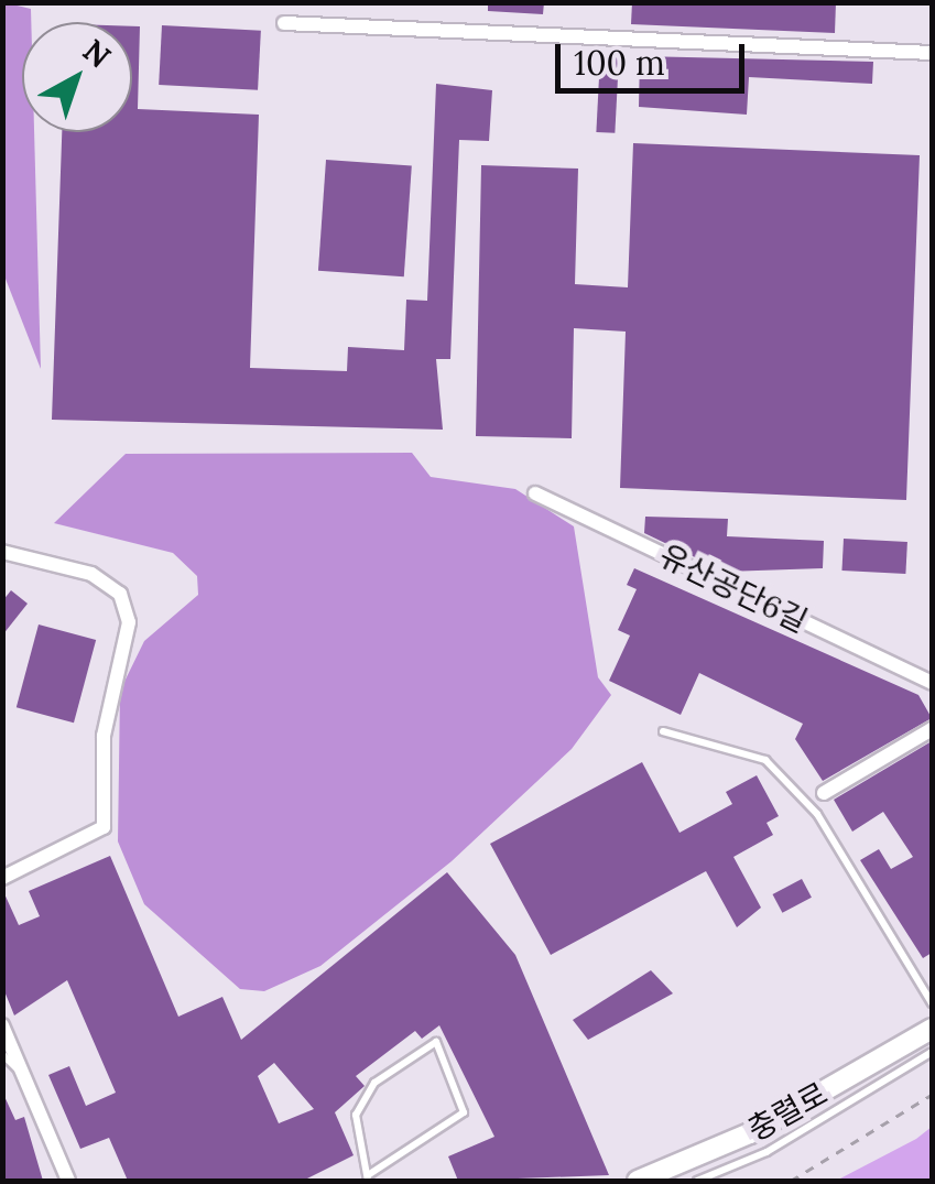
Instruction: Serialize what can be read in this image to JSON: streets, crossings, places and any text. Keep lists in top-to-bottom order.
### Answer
{
  "streets": {
    "main road": ["충렬로"],
    "street": ["유산공단6길"]
  },
  "scale_bar": "100 m",
  "north": "top right"
}
